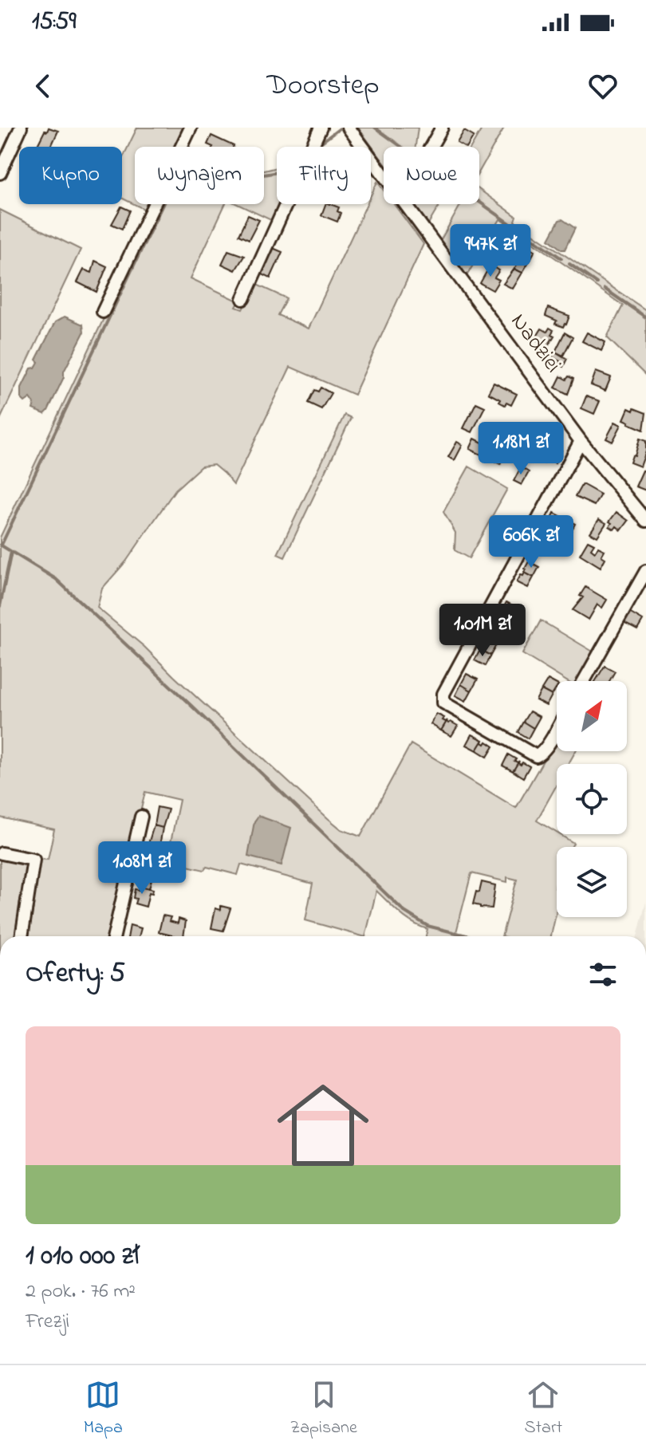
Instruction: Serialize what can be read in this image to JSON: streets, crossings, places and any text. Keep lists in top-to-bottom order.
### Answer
{
  "streets": {
    "street": ["Nadziei"]
  },
  "north": "top right",
  "page": {
    "status": "15:59",
    "header": "Doorstep",
    "chip": [
      "Kupno",
      "Wynajem",
      "Filtry",
      "Nowe"
    ],
    "price": [
      "947K zł",
      "1.18M zł",
      "606K zł",
      "1.01M zł",
      "1.08M zł"
    ],
    "heading": "Oferty: 5",
    "list": [
      {
        "name": "1 010 000 zł",
        "note": "2 pok. · 76 m² · Frezji"
      }
    ],
    "tabs": ["Mapa", "Zapisane", "Start"]
  }
}
